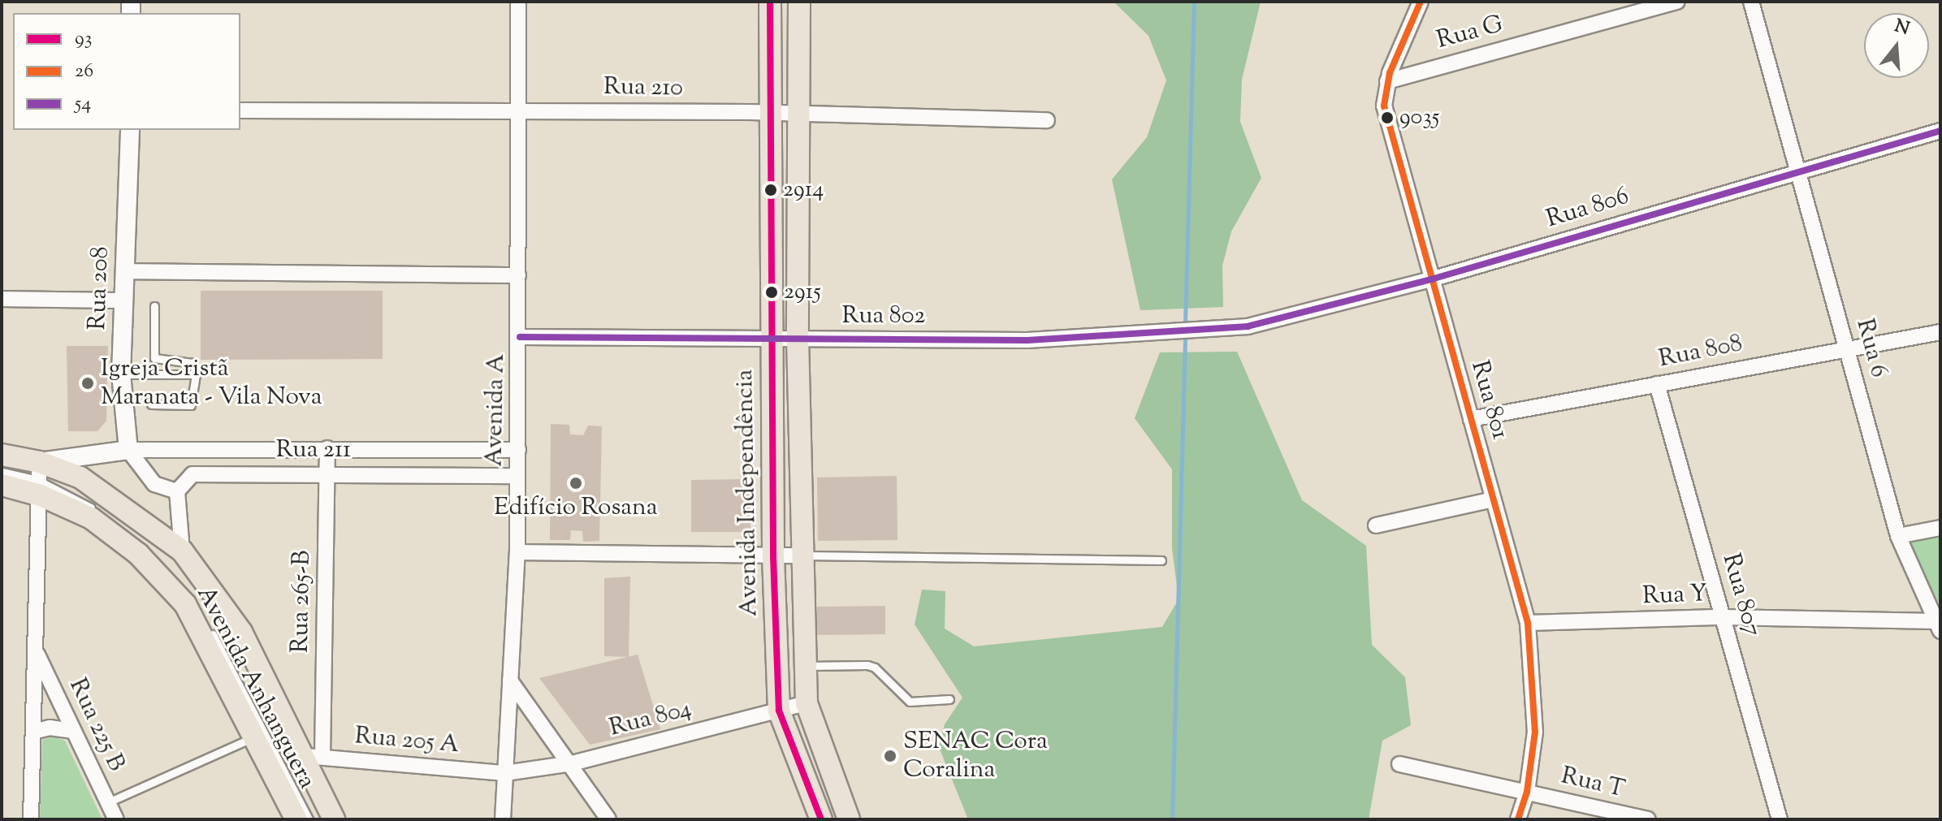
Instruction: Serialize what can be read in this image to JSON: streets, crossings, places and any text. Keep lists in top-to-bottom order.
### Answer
{
  "streets": {
    "main road": ["Avenida Independência", "Avenida Anhanguera"],
    "street": [
      "Rua G",
      "Rua 210",
      "Rua 806",
      "Rua 208",
      "Rua 802",
      "Rua 6",
      "Rua 808",
      "Rua 801",
      "Avenida A",
      "Rua 211",
      "Rua 807",
      "Rua Y",
      "Rua 265-B",
      "Rua 804",
      "Rua 225 B",
      "Rua 205 A",
      "Rua T"
    ]
  },
  "crossings": [
    ["Rua G", "Rua 801"],
    ["Rua 210", "Avenida A"],
    ["Rua 210", "Avenida Independência"],
    ["Rua 806", "Rua 802"],
    ["Rua 806", "Rua 6"],
    ["Rua 806", "Rua 801"],
    ["Rua 208", "Rua 211"],
    ["Rua 802", "Avenida A"],
    ["Rua 802", "Avenida Independência"],
    ["Rua 6", "Rua 808"],
    ["Rua 6", "Rua Y"],
    ["Rua 808", "Rua 801"],
    ["Rua 808", "Rua 807"],
    ["Rua 801", "Rua Y"],
    ["Rua 801", "Rua T"],
    ["Avenida A", "Rua 211"],
    ["Avenida A", "Rua 804"],
    ["Avenida A", "Rua 205 A"],
    ["Rua 211", "Rua 265-B"],
    ["Avenida Independência", "Rua 804"],
    ["Rua 807", "Rua Y"],
    ["Rua 265-B", "Avenida Anhanguera"],
    ["Rua 265-B", "Rua 205 A"],
    ["Avenida Anhanguera", "Rua 205 A"],
    ["Rua 804", "Rua 205 A"]
  ],
  "places": [
    "9035",
    "2914",
    "2915",
    "Igreja Cristã Maranata - Vila Nova",
    "Edifício Rosana",
    "SENAC Cora Coralina"
  ],
  "lines": ["transit line 93", "transit line 26", "transit line 54"],
  "legend": ["93", "26", "54"],
  "north": "top"
}
